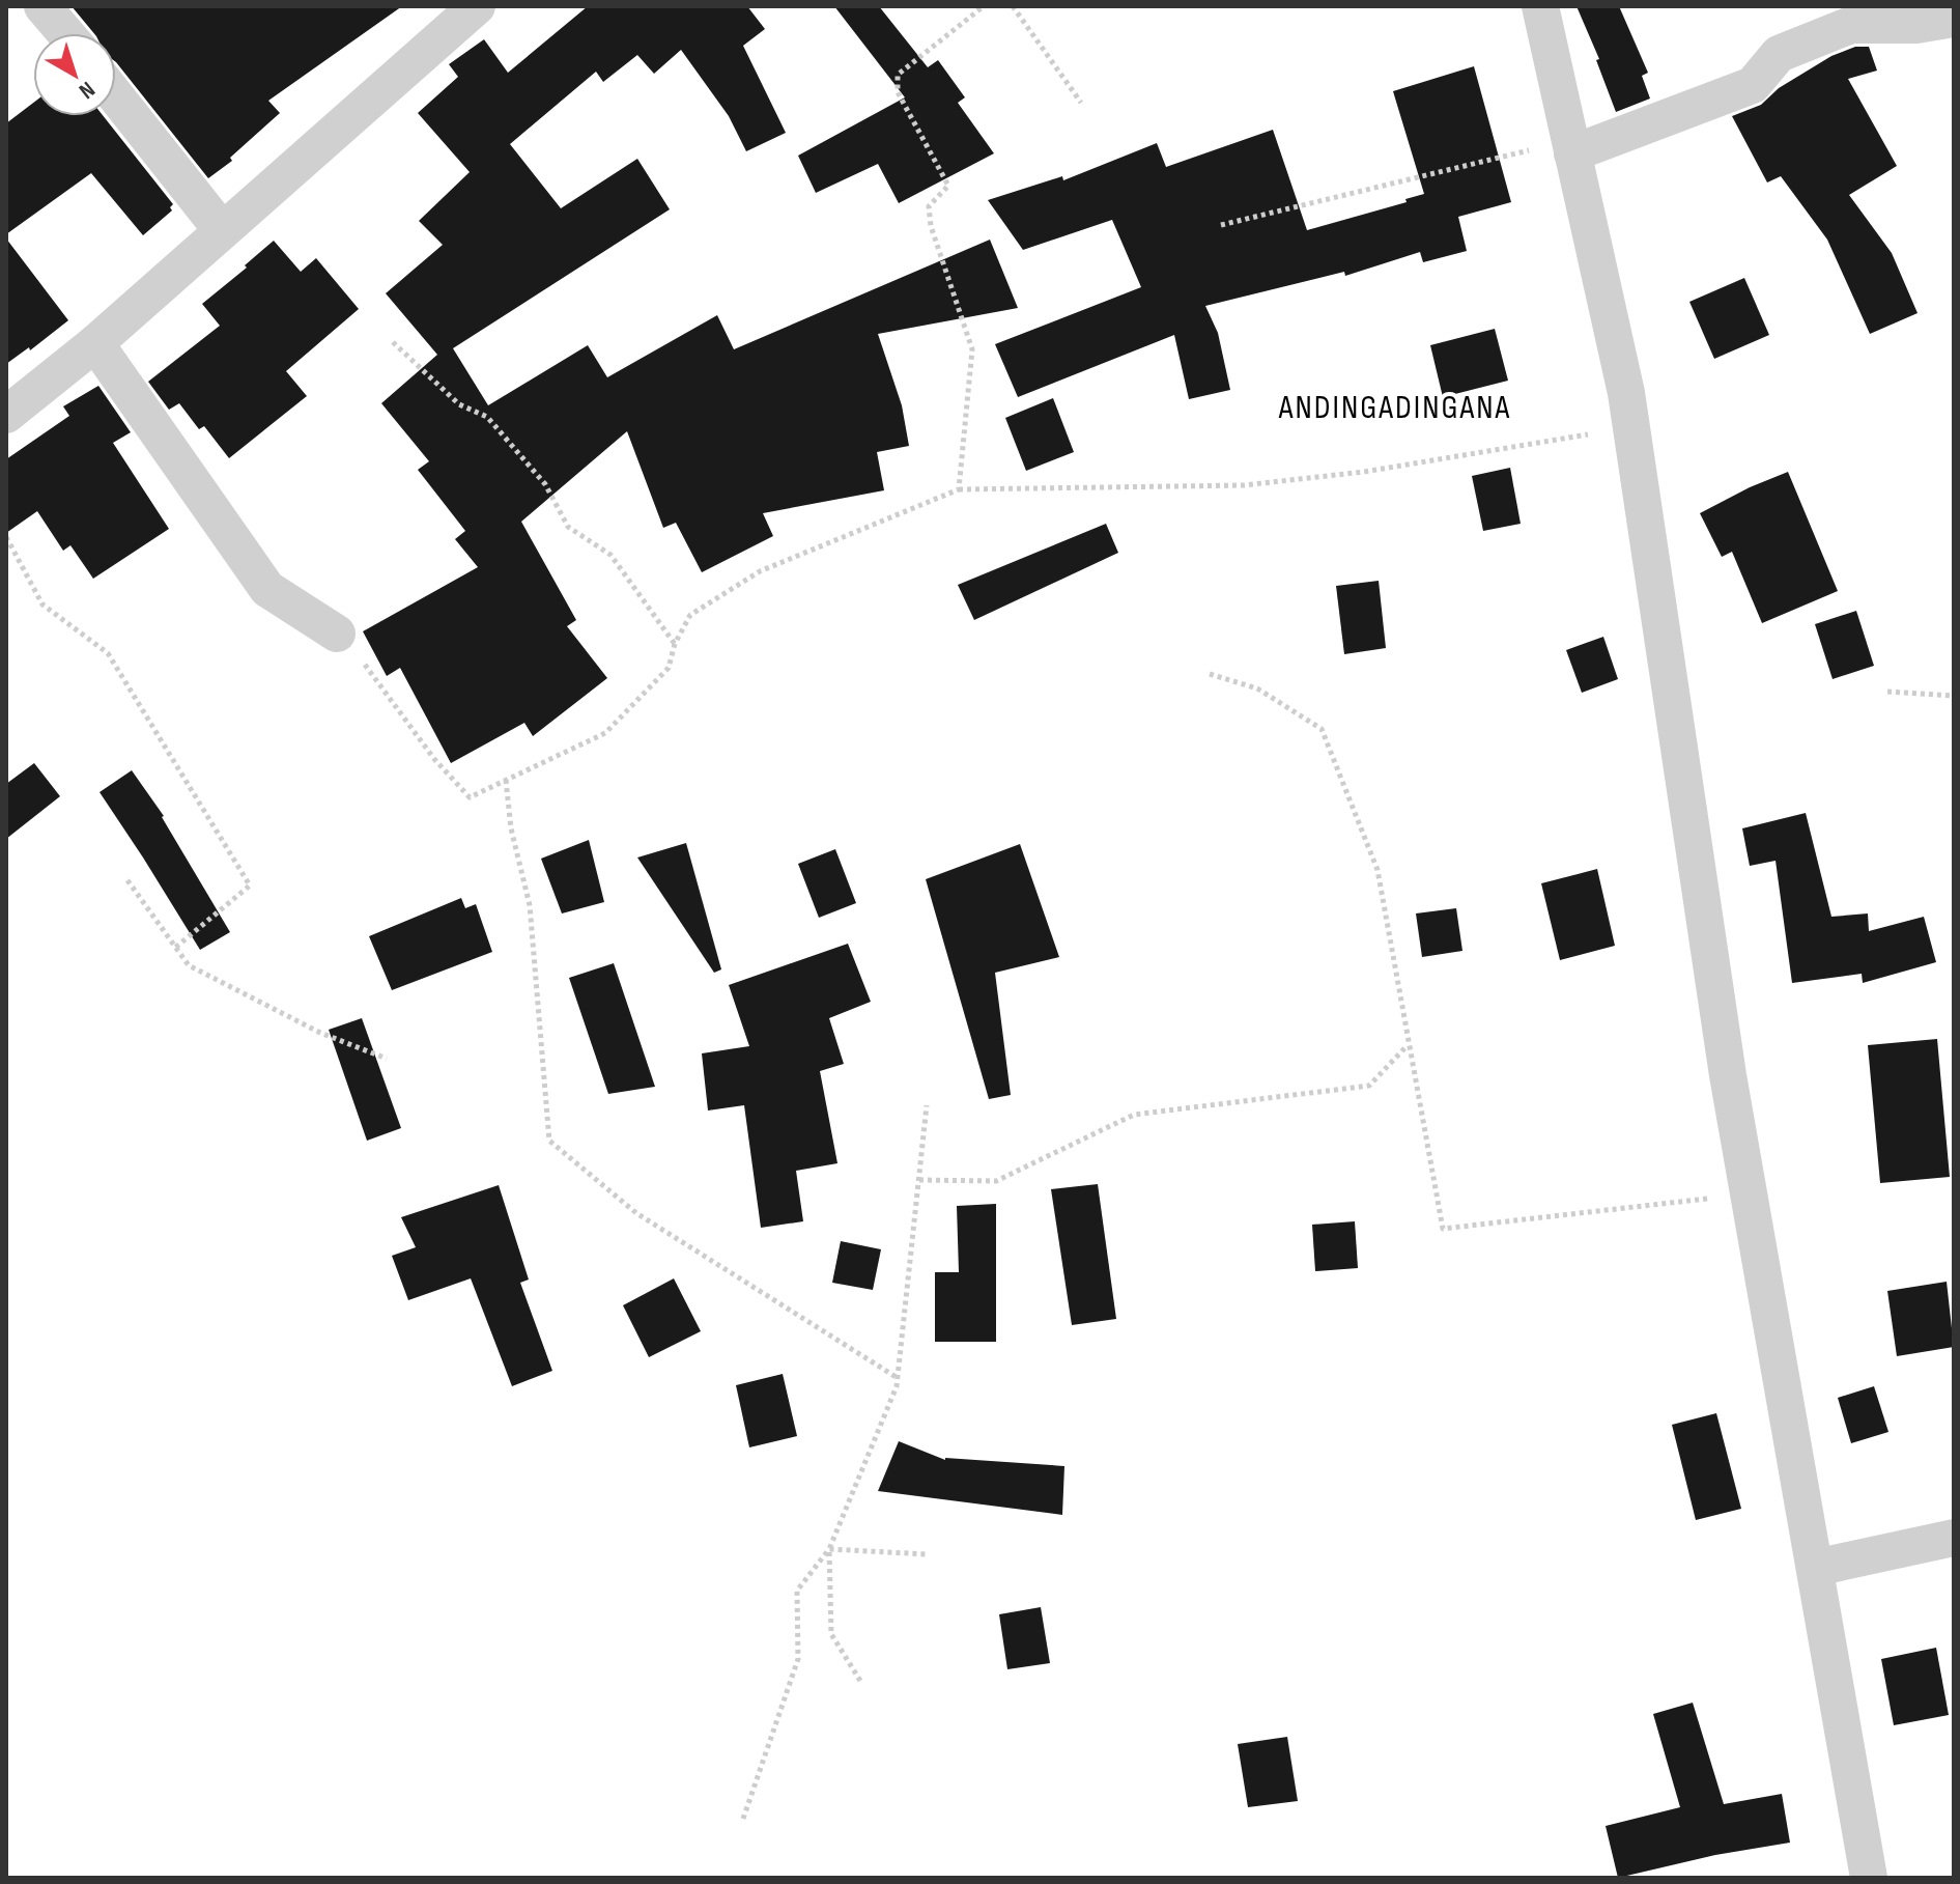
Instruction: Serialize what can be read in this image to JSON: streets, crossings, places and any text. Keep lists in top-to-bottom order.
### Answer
{
  "districts": ["ANDINGADINGANA"],
  "north": "bottom right"
}
